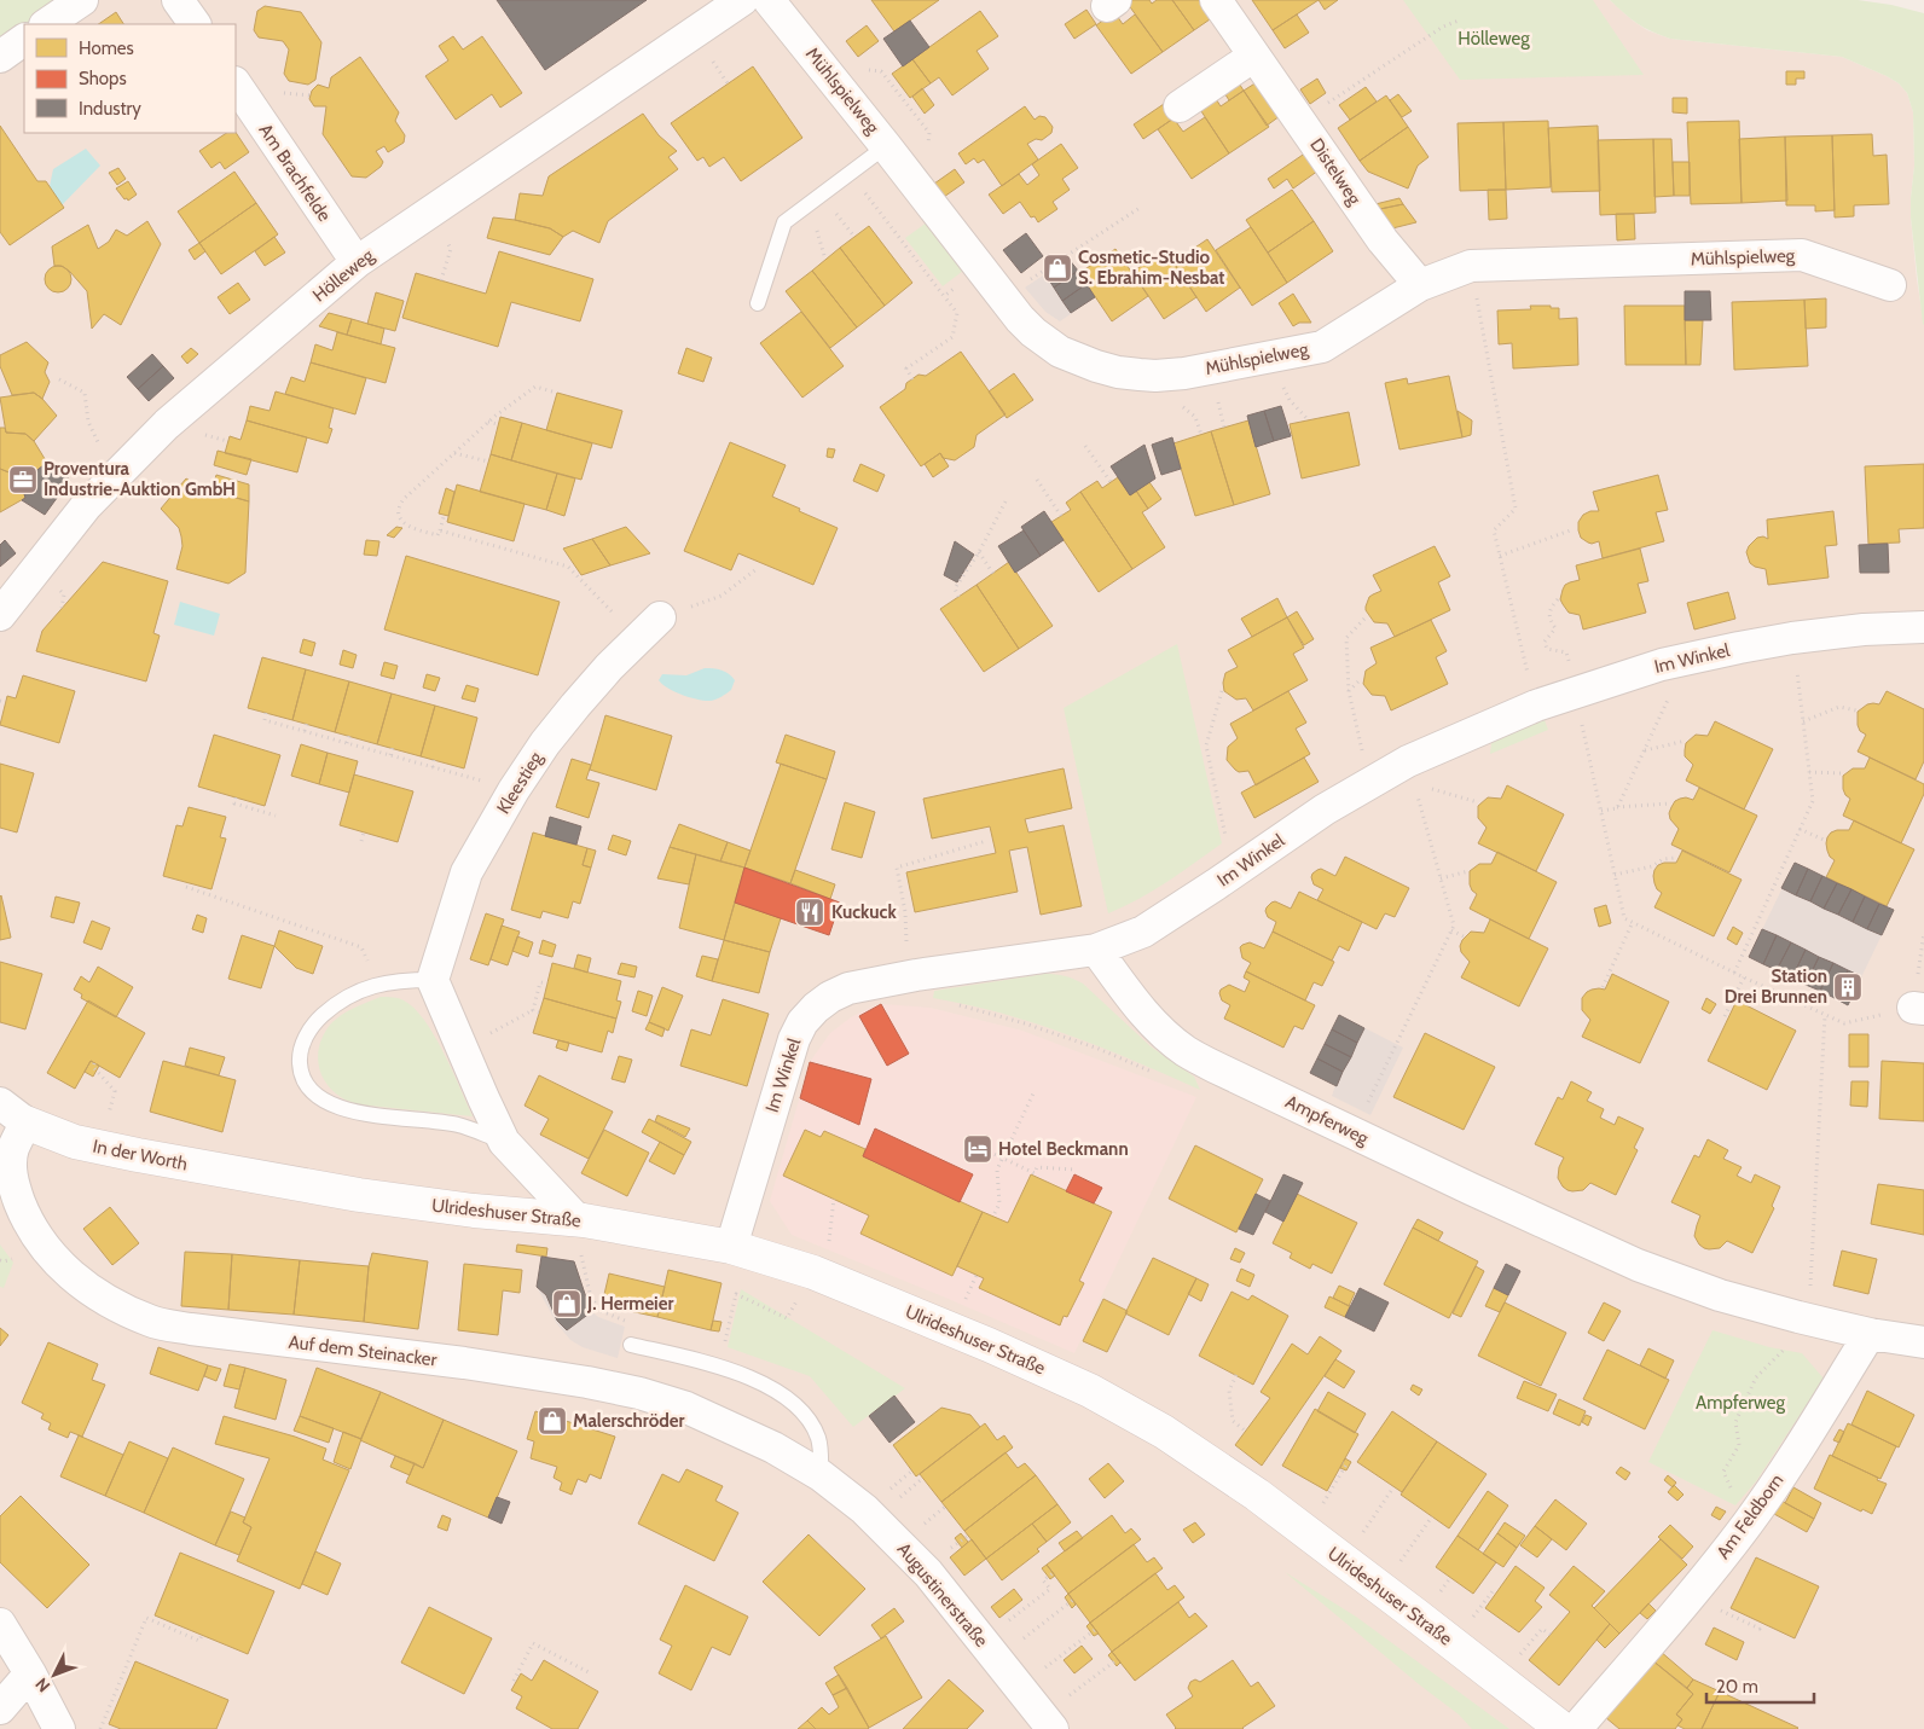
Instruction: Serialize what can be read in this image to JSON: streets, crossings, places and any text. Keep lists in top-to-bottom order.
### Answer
{
  "streets": {
    "street": [
      "Mühlspielweg",
      "Distelweg",
      "Am Brachfelde",
      "Hölleweg",
      "Im Winkel",
      "Kleestieg",
      "Ampferweg",
      "In der Worth",
      "Ulrideshuser Straße",
      "Auf dem Steinacker",
      "Am Feldborn",
      "Augustinerstraße"
    ]
  },
  "crossings": [
    ["Mühlspielweg", "Distelweg"],
    ["Am Brachfelde", "Hölleweg"],
    ["Im Winkel", "Ampferweg"],
    ["Im Winkel", "Ulrideshuser Straße"],
    ["Ampferweg", "Am Feldborn"],
    ["In der Worth", "Ulrideshuser Straße"],
    ["In der Worth", "Auf dem Steinacker"],
    ["Auf dem Steinacker", "Augustinerstraße"]
  ],
  "parks": ["Hölleweg", "Ampferweg"],
  "places": {
    "shop": ["Cosmetic-Studio S. Ebrahim-Nesbat", "J. Hermeier", "Malerschröder"],
    "office": ["Proventura Industrie-Auktion GmbH"],
    "restaurant": ["Kuckuck"],
    "building": ["Station Drei Brunnen"],
    "hotel": ["Hotel Beckmann"]
  },
  "legend": ["Homes", "Shops", "Industry"],
  "scale_bar": "20 m",
  "north": "bottom left"
}
